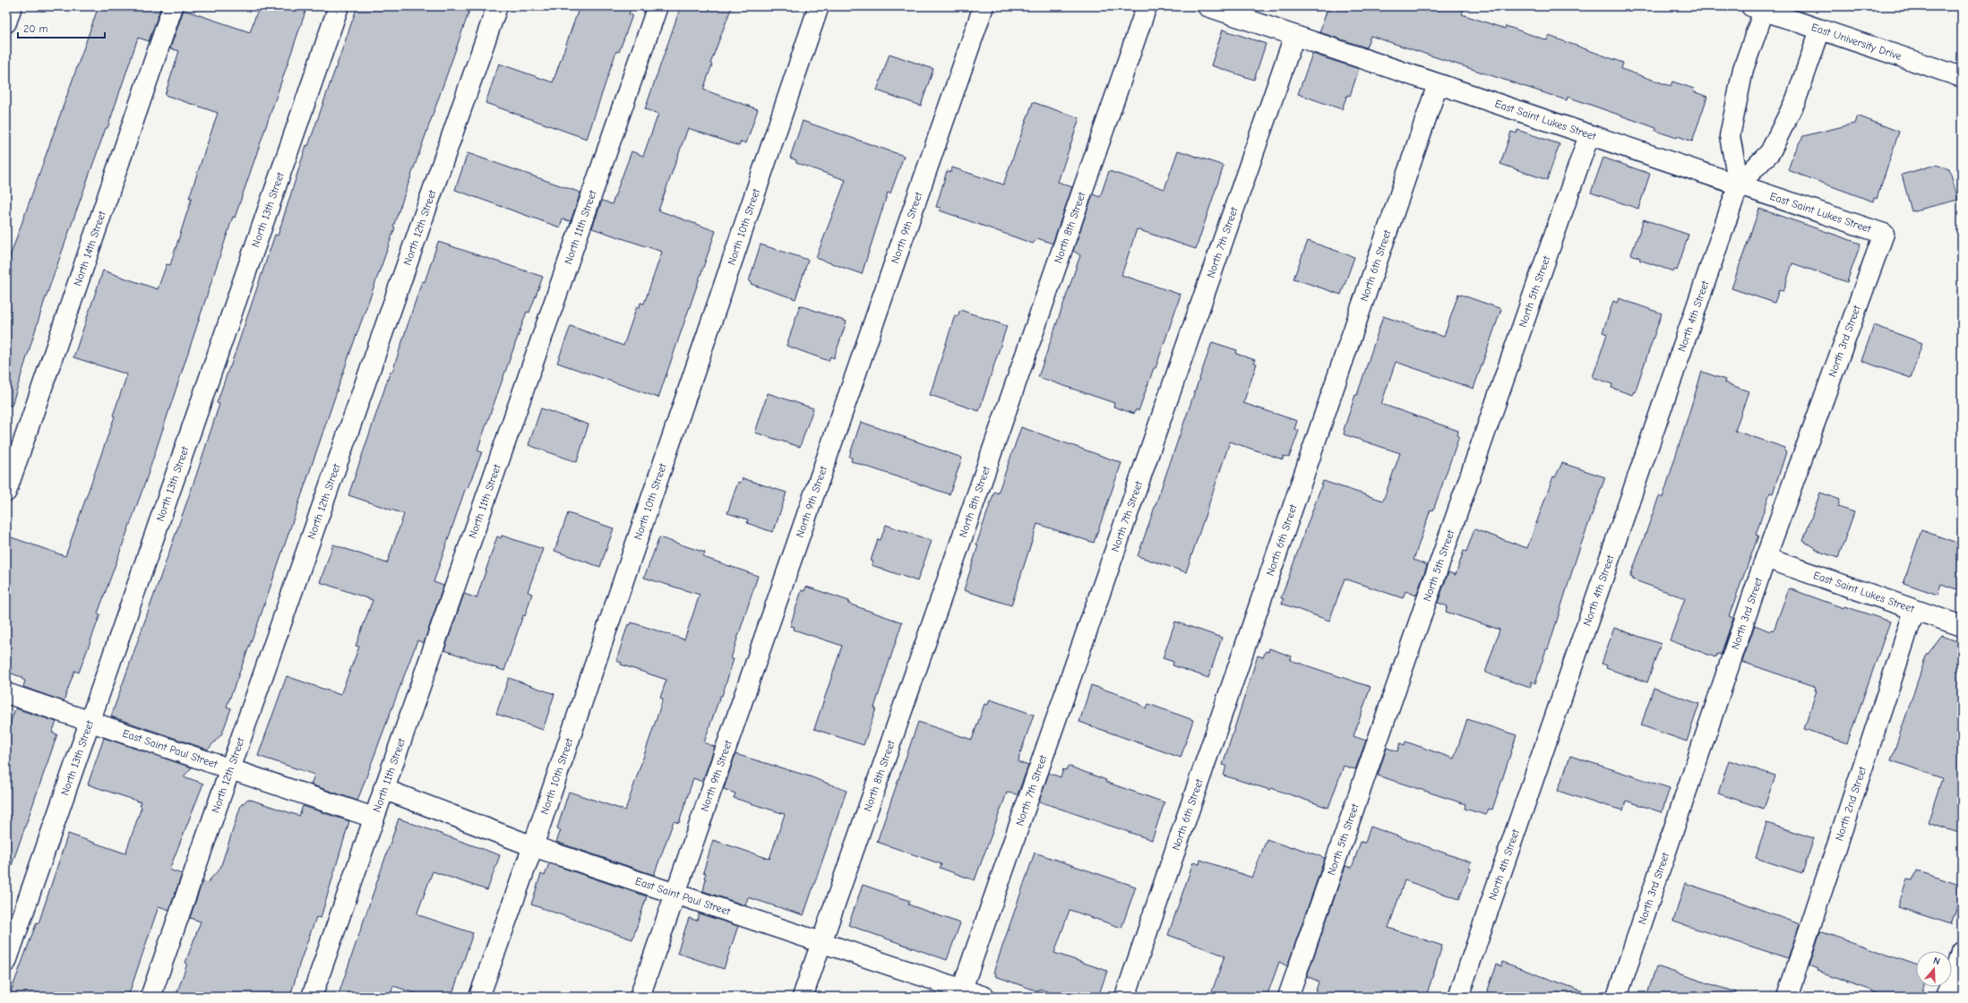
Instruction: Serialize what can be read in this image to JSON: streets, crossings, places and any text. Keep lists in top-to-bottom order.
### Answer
{
  "streets": {
    "main road": [
      "East University Drive",
      "East Saint Lukes Street",
      "North 13th Street",
      "North 12th Street",
      "North 11th Street",
      "North 10th Street",
      "North 9th Street",
      "North 8th Street",
      "North 7th Street",
      "North 14th Street",
      "North 6th Street",
      "North 5th Street",
      "North 4th Street",
      "North 3rd Street",
      "East Saint Paul Street",
      "North 2nd Street"
    ]
  },
  "crossings": [
    ["East University Drive", "North 4th Street"],
    ["East Saint Lukes Street", "North 7th Street"],
    ["East Saint Lukes Street", "North 6th Street"],
    ["East Saint Lukes Street", "North 5th Street"],
    ["East Saint Lukes Street", "North 4th Street"],
    ["East Saint Lukes Street", "North 3rd Street"],
    ["East Saint Lukes Street", "North 2nd Street"],
    ["North 13th Street", "East Saint Paul Street"],
    ["North 12th Street", "East Saint Paul Street"],
    ["North 11th Street", "East Saint Paul Street"],
    ["North 10th Street", "East Saint Paul Street"],
    ["North 9th Street", "East Saint Paul Street"],
    ["North 8th Street", "East Saint Paul Street"],
    ["North 7th Street", "East Saint Paul Street"]
  ],
  "scale_bar": "20 m",
  "north": "top"
}
